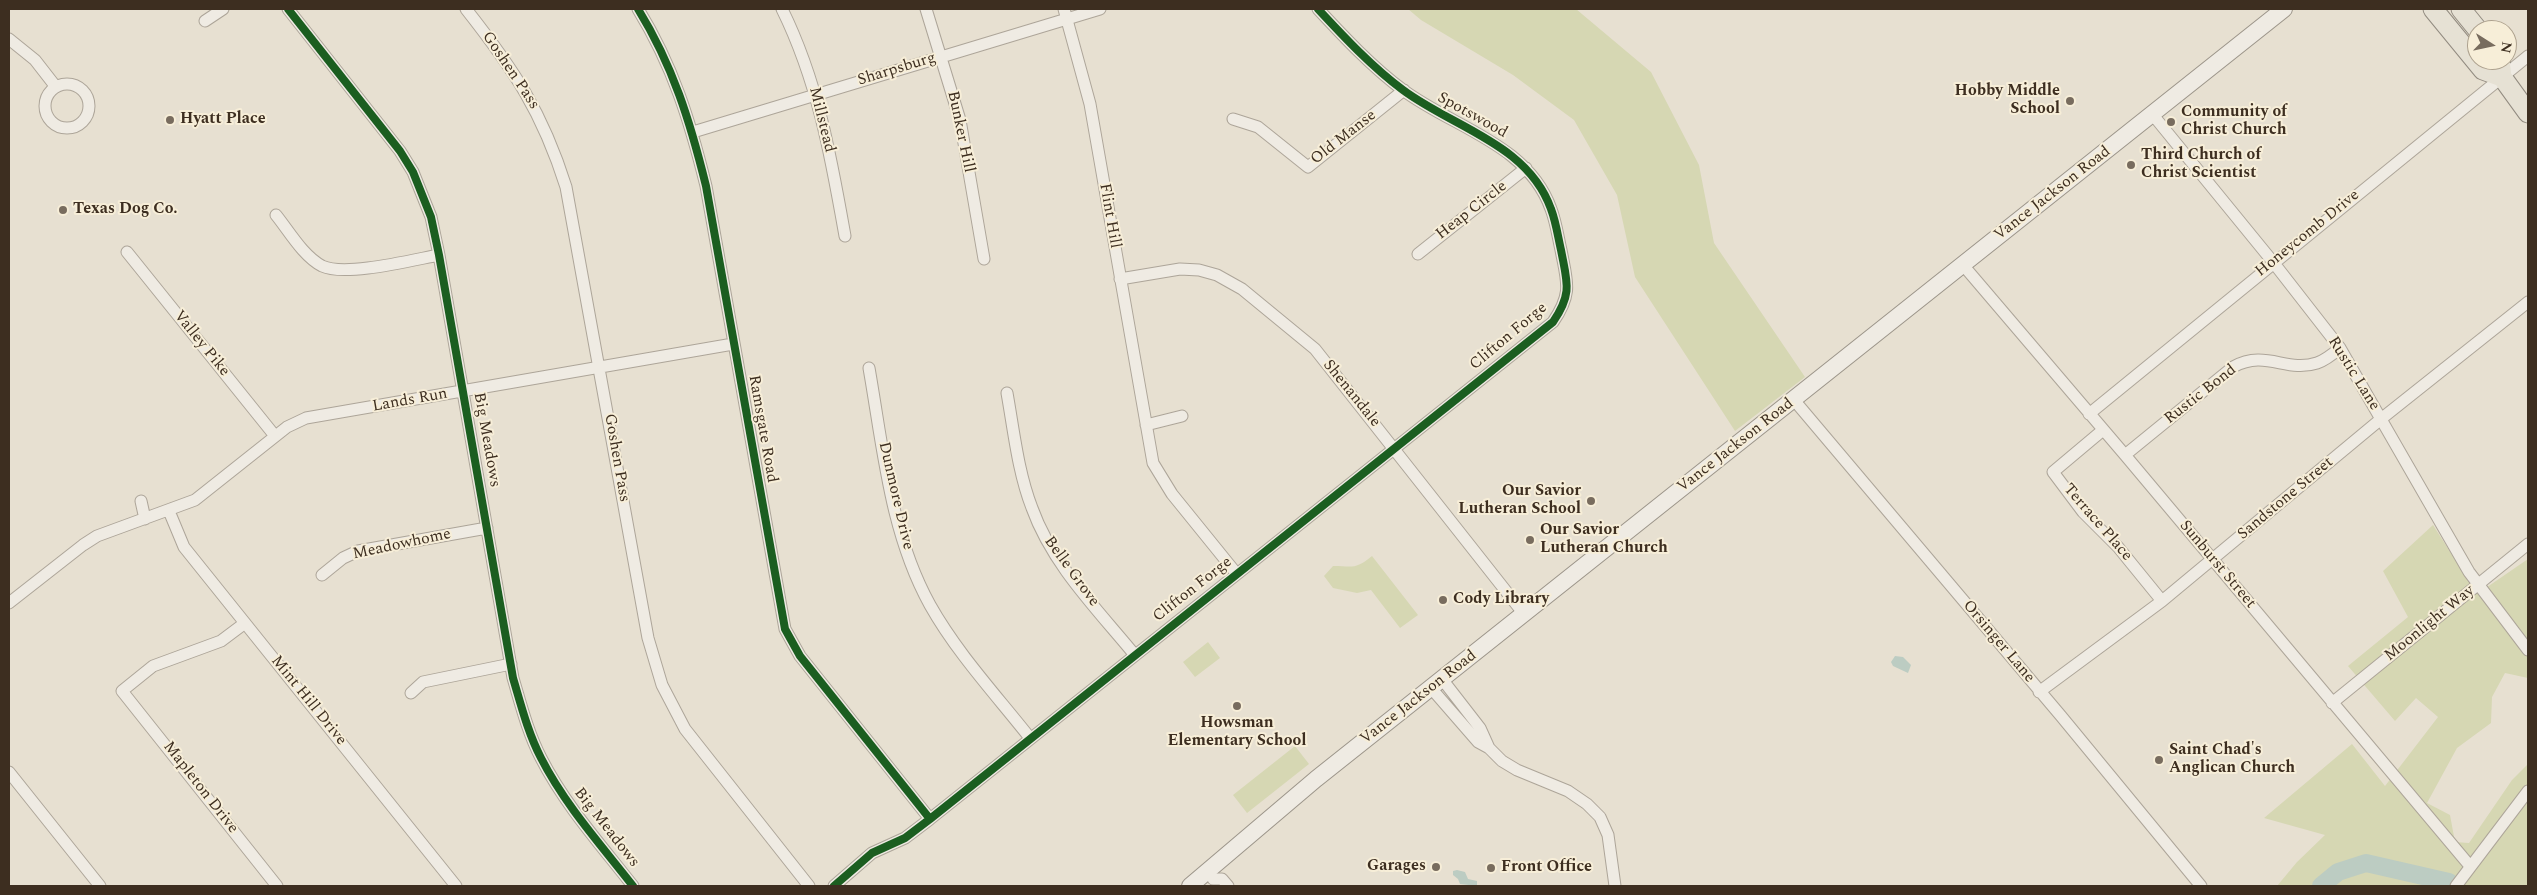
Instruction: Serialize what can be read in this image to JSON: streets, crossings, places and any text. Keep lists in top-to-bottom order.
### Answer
{
  "streets": {
    "main road": ["Vance Jackson Road"],
    "street": [
      "Sharpsburg",
      "Goshen Pass",
      "Spotswood",
      "Millstead",
      "Bunker Hill",
      "Old Manse",
      "Heap Circle",
      "Flint Hill",
      "Honeycomb Drive",
      "Clifton Forge",
      "Valley Pike",
      "Rustic Lane",
      "Shenandale",
      "Rustic Bond",
      "Lands Run",
      "Ramsgate Road",
      "Big Meadows",
      "Dunmore Drive",
      "Sandstone Street",
      "Terrace Place",
      "Meadowhome",
      "Sunburst Street",
      "Belle Grove",
      "Moonlight Way",
      "Orsinger Lane",
      "Mint Hill Drive",
      "Mapleton Drive"
    ]
  },
  "crossings": [
    ["Sharpsburg", "Millstead"],
    ["Sharpsburg", "Bunker Hill"],
    ["Sharpsburg", "Flint Hill"],
    ["Sharpsburg", "Ramsgate Road"],
    ["Goshen Pass", "Lands Run"],
    ["Spotswood", "Old Manse"],
    ["Spotswood", "Heap Circle"],
    ["Spotswood", "Clifton Forge"],
    ["Vance Jackson Road", "Rustic Lane"],
    ["Vance Jackson Road", "Shenandale"],
    ["Vance Jackson Road", "Sunburst Street"],
    ["Vance Jackson Road", "Orsinger Lane"],
    ["Flint Hill", "Clifton Forge"],
    ["Flint Hill", "Shenandale"],
    ["Honeycomb Drive", "Rustic Lane"],
    ["Honeycomb Drive", "Sunburst Street"],
    ["Clifton Forge", "Shenandale"],
    ["Clifton Forge", "Ramsgate Road"],
    ["Clifton Forge", "Dunmore Drive"],
    ["Clifton Forge", "Belle Grove"],
    ["Valley Pike", "Lands Run"],
    ["Rustic Lane", "Rustic Bond"],
    ["Rustic Lane", "Sandstone Street"],
    ["Rustic Lane", "Moonlight Way"],
    ["Rustic Bond", "Sunburst Street"],
    ["Lands Run", "Ramsgate Road"],
    ["Lands Run", "Big Meadows"],
    ["Lands Run", "Mint Hill Drive"],
    ["Big Meadows", "Meadowhome"],
    ["Sandstone Street", "Terrace Place"],
    ["Sandstone Street", "Sunburst Street"],
    ["Sandstone Street", "Orsinger Lane"],
    ["Terrace Place", "Sunburst Street"],
    ["Sunburst Street", "Moonlight Way"],
    ["Mint Hill Drive", "Mapleton Drive"]
  ],
  "places": [
    "Hobby Middle School",
    "Hyatt Place",
    "Community of Christ Church",
    "Third Church of Christ Scientist",
    "Texas Dog Co.",
    "Our Savior Lutheran School",
    "Our Savior Lutheran Church",
    "Cody Library",
    "Howsman Elementary School",
    "Saint Chad's Anglican Church",
    "Garages",
    "Front Office"
  ],
  "north": "right"
}
